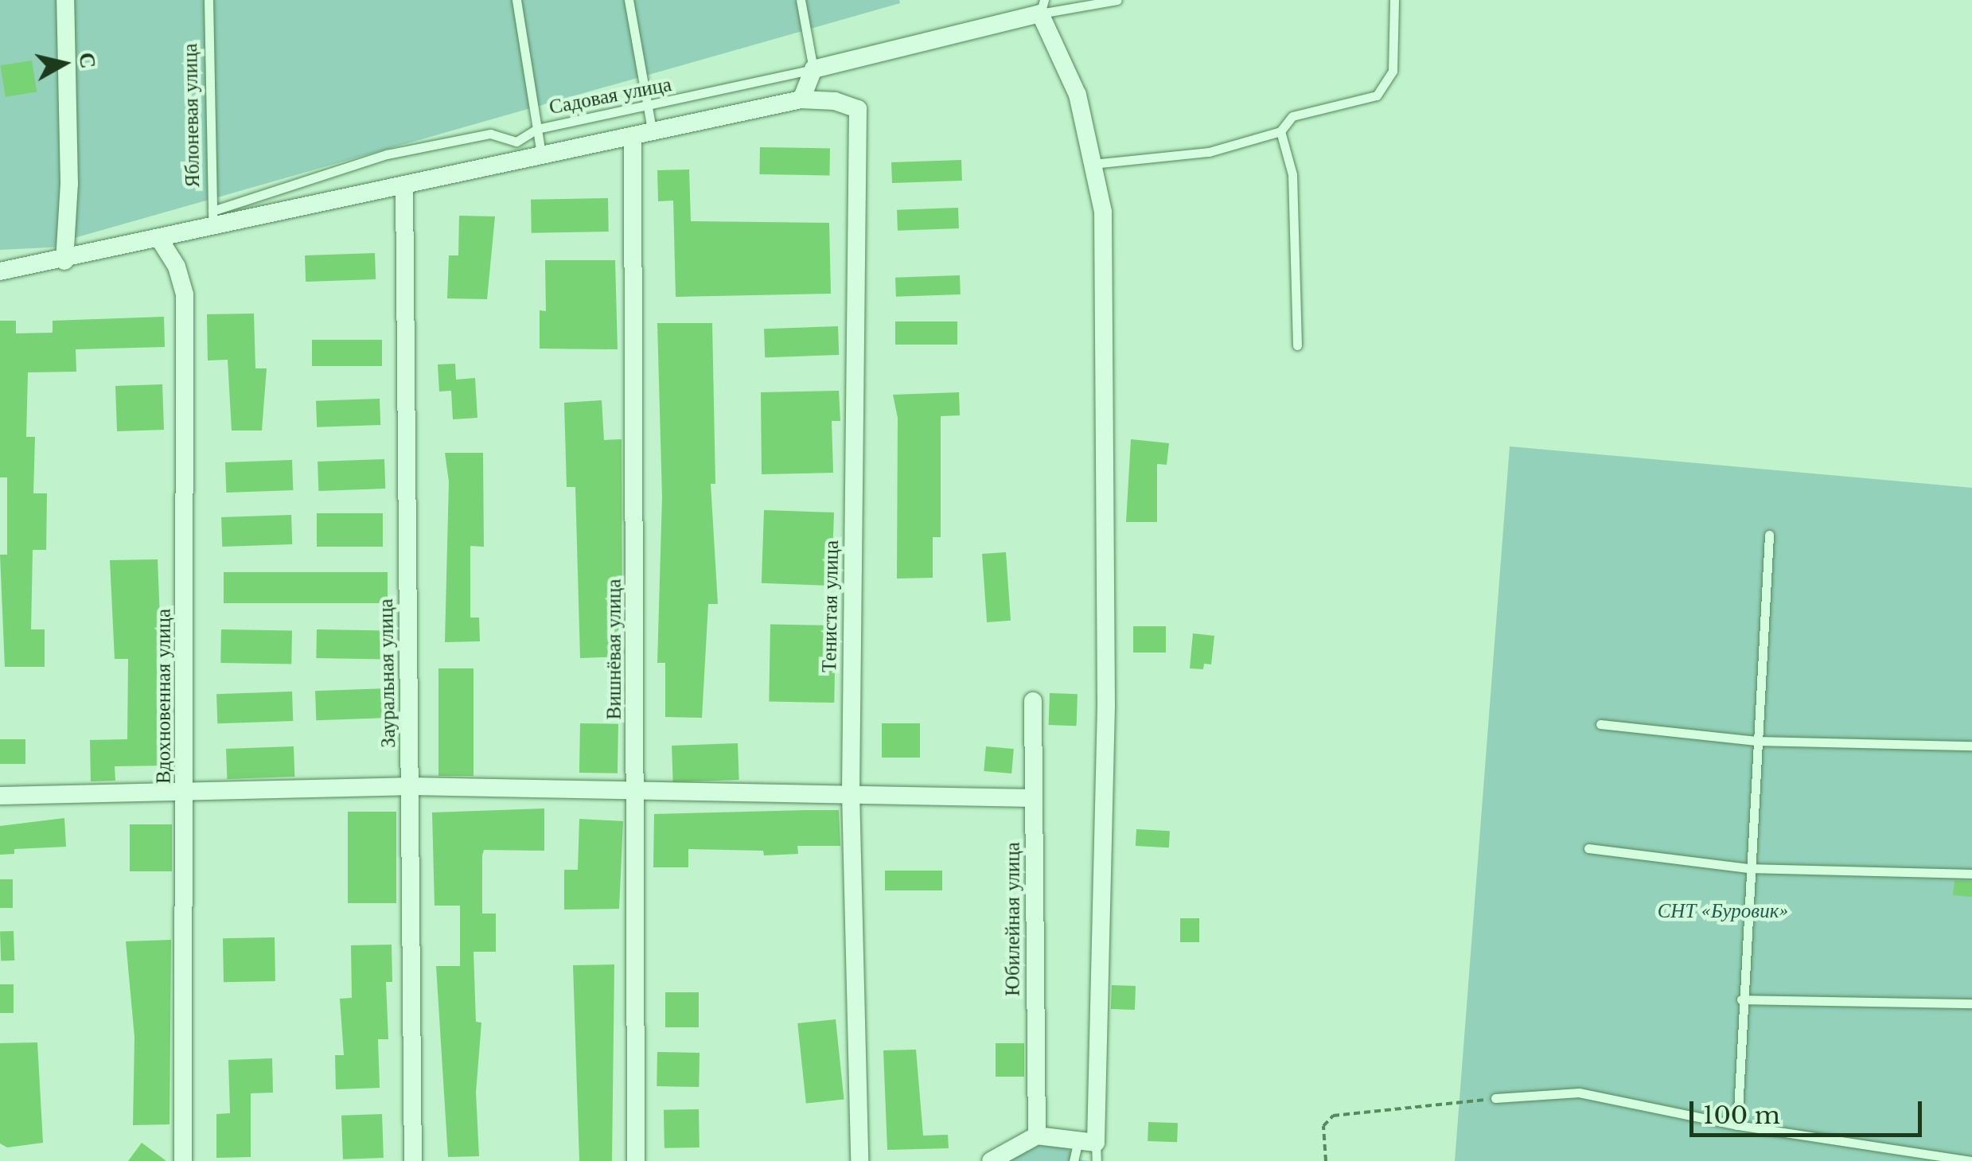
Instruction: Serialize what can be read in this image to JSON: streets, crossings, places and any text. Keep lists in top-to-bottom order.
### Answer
{
  "streets": {
    "street": [
      "Тенистая улица",
      "Вишнёвая улица",
      "Зауральная улица",
      "Вдохновенная улица",
      "Юбилейная улица"
    ],
    "lane": ["Садовая улица", "Яблоневая улица"]
  },
  "crossings": [
    ["Садовая улица", "Яблоневая улица"]
  ],
  "parks": ["СНТ «Буровик»"],
  "scale_bar": "100 m",
  "north": "right"
}
